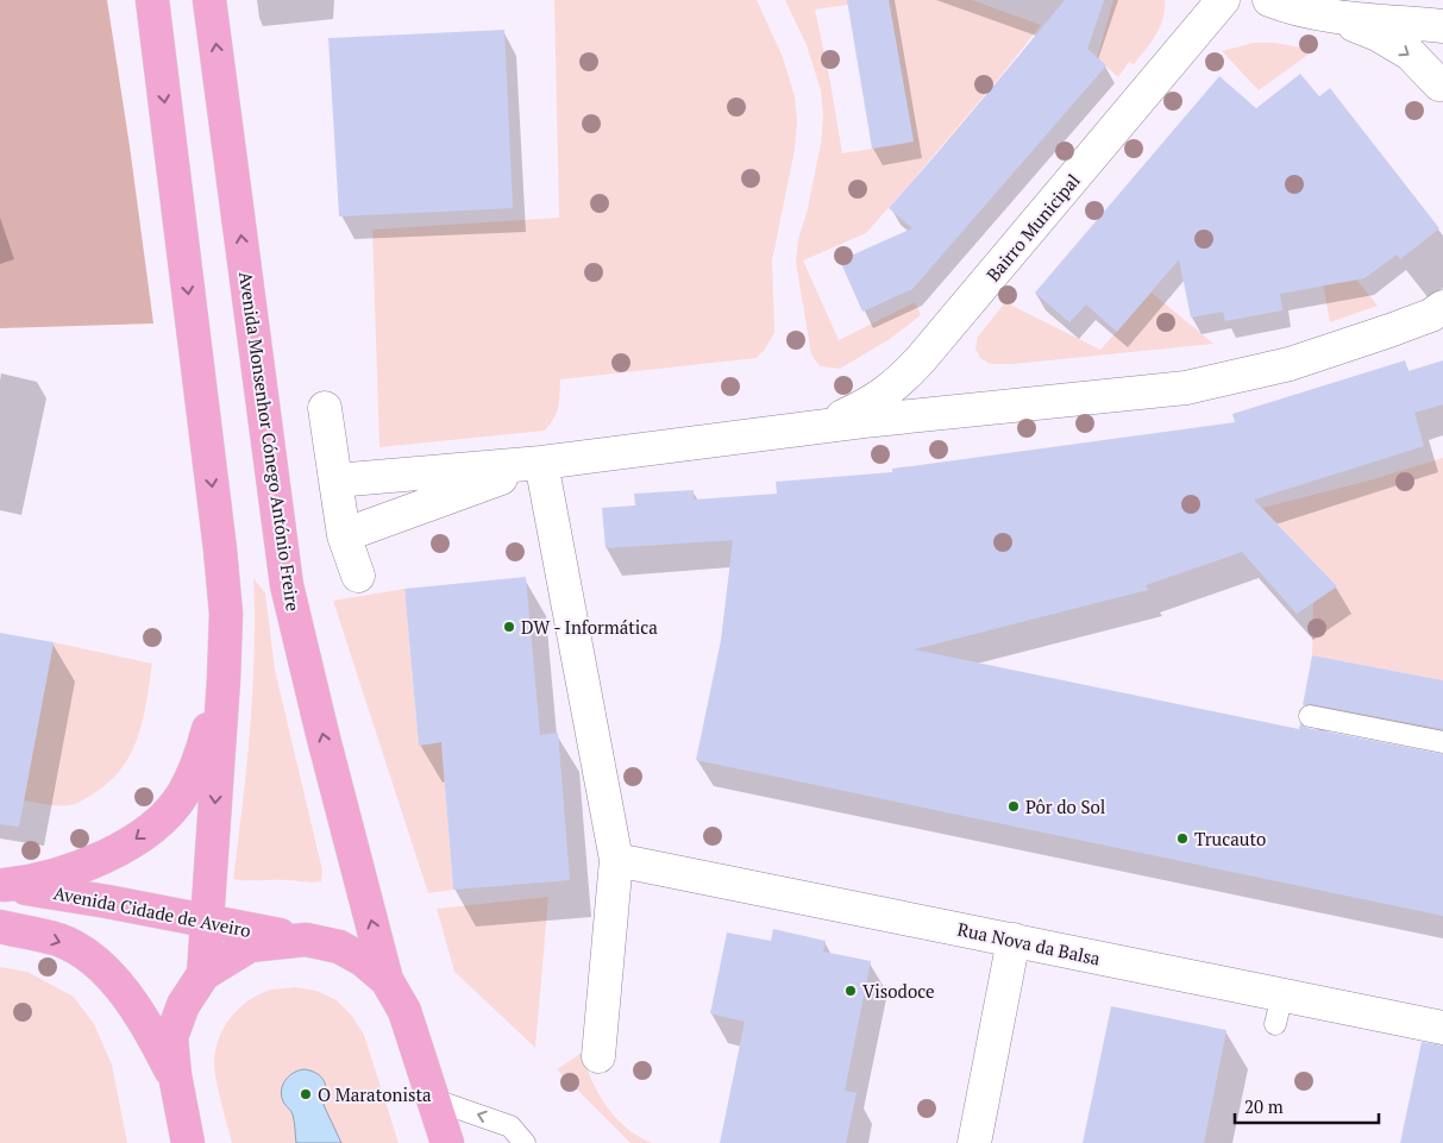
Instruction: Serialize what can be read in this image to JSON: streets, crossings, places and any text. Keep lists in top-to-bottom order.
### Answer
{
  "streets": {
    "main road": ["Avenida Monsenhor Cónego António Freire", "Avenida Cidade de Aveiro"],
    "street": ["Bairro Municipal", "Rua Nova da Balsa"]
  },
  "crossings": [
    ["Avenida Monsenhor Cónego António Freire", "Avenida Cidade de Aveiro"]
  ],
  "places": [
    "DW - Informática",
    "Pôr do Sol",
    "Trucauto",
    "Visodoce",
    "O Maratonista"
  ],
  "scale_bar": "20 m"
}
